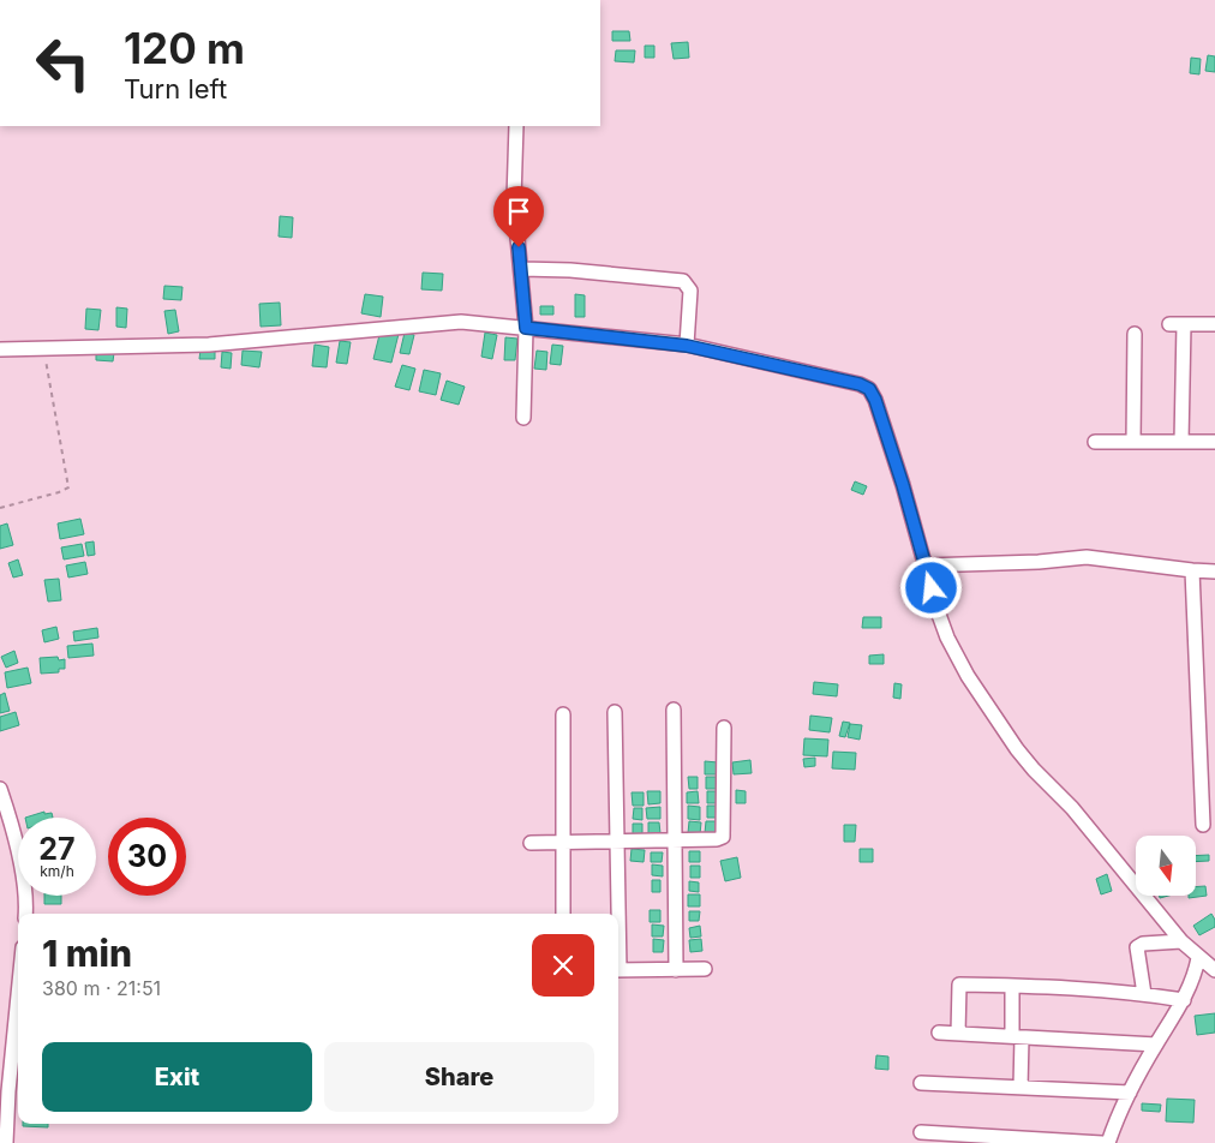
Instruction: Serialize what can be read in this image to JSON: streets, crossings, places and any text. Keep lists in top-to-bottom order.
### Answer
{
  "north": "bottom",
  "page": {
    "turn": ["120 m", "Turn left"],
    "speed": "27 km/h",
    "limit": "30",
    "heading": ["1 min", "380 m · 21:51"],
    "buttons": ["Exit", "Share"]
  }
}
